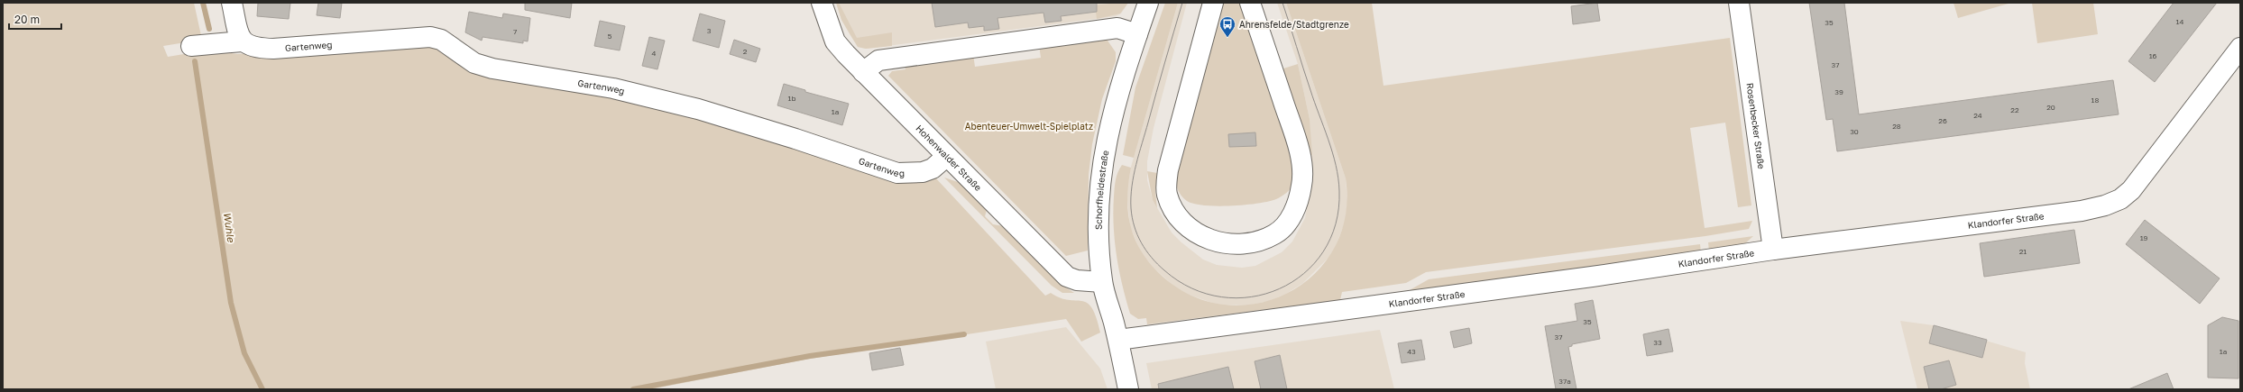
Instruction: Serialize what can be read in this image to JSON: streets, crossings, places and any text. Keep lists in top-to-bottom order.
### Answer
{
  "streets": {
    "street": [
      "Gartenweg",
      "Rosenbecker Straße",
      "Hohenwalder Straße",
      "Schorfheidestraße",
      "Klandorfer Straße"
    ]
  },
  "crossings": [
    ["Gartenweg", "Hohenwalder Straße"],
    ["Rosenbecker Straße", "Klandorfer Straße"],
    ["Hohenwalder Straße", "Schorfheidestraße"],
    ["Schorfheidestraße", "Klandorfer Straße"]
  ],
  "water": ["Wuhle"],
  "parks": ["Abenteuer-Umwelt-Spielplatz"],
  "places": {
    "bus stop": ["Ahrensfelde/Stadtgrenze"]
  },
  "house_numbers": [
    "14",
    "35",
    "3",
    "7",
    "5",
    "2",
    "4",
    "16",
    "37",
    "39",
    "1b",
    "18",
    "20",
    "22",
    "1a",
    "24",
    "26",
    "28",
    "30",
    "19",
    "21",
    "35",
    "37",
    "33",
    "43",
    "1a",
    "37a"
  ],
  "scale_bar": "20 m"
}
